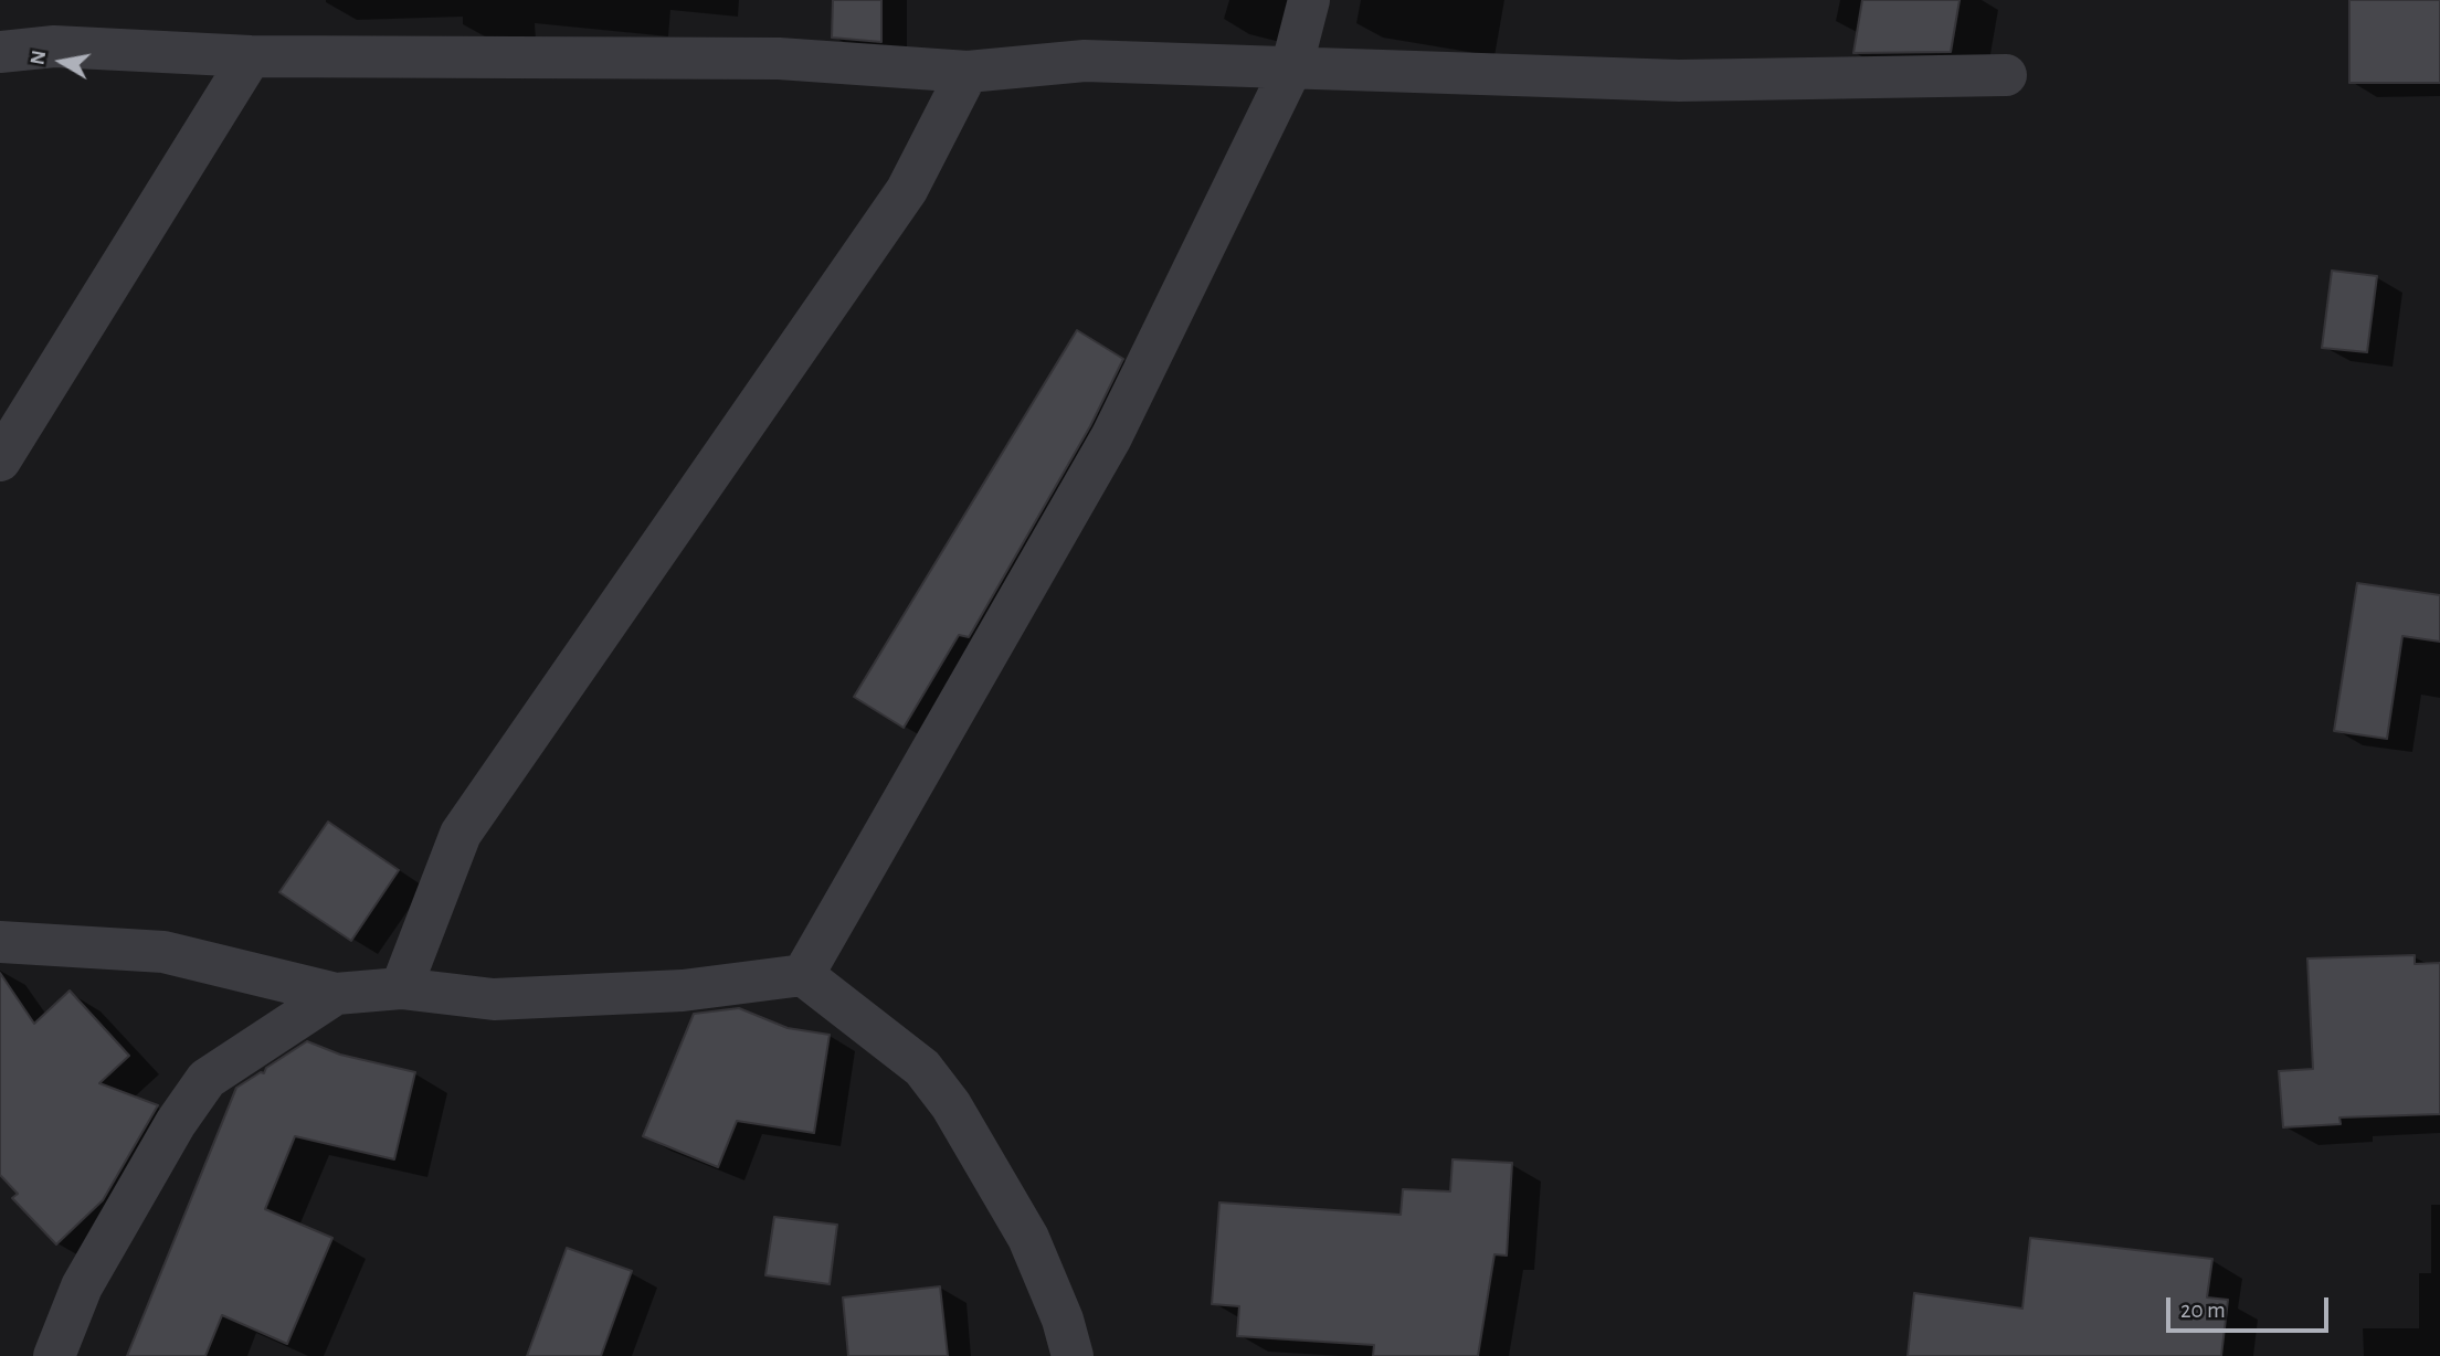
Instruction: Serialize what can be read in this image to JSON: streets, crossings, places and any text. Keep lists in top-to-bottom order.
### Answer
{
  "scale_bar": "20 m",
  "north": "left"
}
